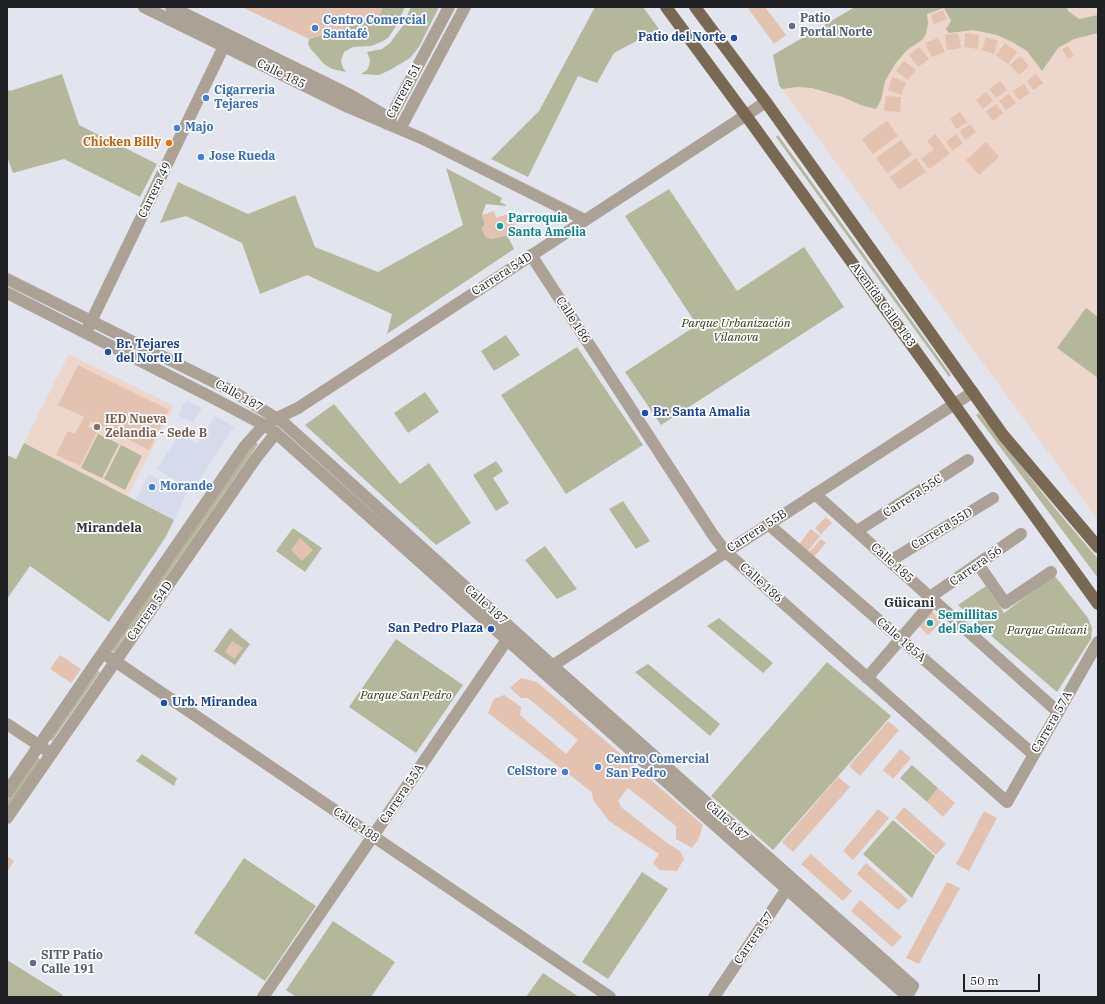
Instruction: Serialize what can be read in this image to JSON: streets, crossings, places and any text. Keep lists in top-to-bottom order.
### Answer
{
  "streets": {
    "main road": ["Avenida Calle 183"],
    "street": [
      "Calle 185",
      "Carrera 51",
      "Carrera 49",
      "Carrera 54D",
      "Calle 186",
      "Calle 187",
      "Carrera 55C",
      "Carrera 55D",
      "Carrera 55B",
      "Carrera 56",
      "Calle 185A",
      "Carrera 57A",
      "Carrera 55A",
      "Calle 188",
      "Carrera 57"
    ]
  },
  "crossings": [
    ["Calle 185", "Carrera 51"],
    ["Calle 185", "Carrera 49"],
    ["Calle 185", "Carrera 54D"],
    ["Calle 185", "Carrera 55C"],
    ["Calle 185", "Carrera 55D"],
    ["Calle 185", "Carrera 55B"],
    ["Calle 185", "Carrera 56"],
    ["Calle 185", "Carrera 57A"],
    ["Carrera 49", "Calle 187"],
    ["Carrera 54D", "Avenida Calle 183"],
    ["Carrera 54D", "Calle 186"],
    ["Carrera 54D", "Calle 187"],
    ["Carrera 54D", "Calle 188"],
    ["Avenida Calle 183", "Carrera 55B"],
    ["Calle 186", "Carrera 55B"],
    ["Calle 186", "Carrera 56"],
    ["Calle 186", "Carrera 57A"],
    ["Calle 187", "Carrera 55B"],
    ["Calle 187", "Carrera 55A"],
    ["Calle 187", "Carrera 57"],
    ["Carrera 55B", "Calle 185A"],
    ["Carrera 56", "Calle 185A"],
    ["Calle 185A", "Carrera 57A"],
    ["Carrera 55A", "Calle 188"]
  ],
  "districts": ["Mirandela", "Güicani"],
  "parks": ["Parque Urbanización Vilanova", "Parque Guicani", "Parque San Pedro"],
  "places": [
    "Patio Portal Norte",
    "Centro Comercial Santafé",
    "Patio del Norte",
    "Cigarreria Tejares",
    "Majo",
    "Chicken Billy",
    "Jose Rueda",
    "Parroquia Santa Amelia",
    "Br. Tejares del Norte II",
    "Br. Santa Amalia",
    "IED Nueva Zelandia - Sede B",
    "Morande",
    "Semillitas del Saber",
    "San Pedro Plaza",
    "Urb. Mirandea",
    "Centro Comercial San Pedro",
    "CelStore",
    "SITP Patio Calle 191"
  ],
  "scale_bar": "50 m"
}
